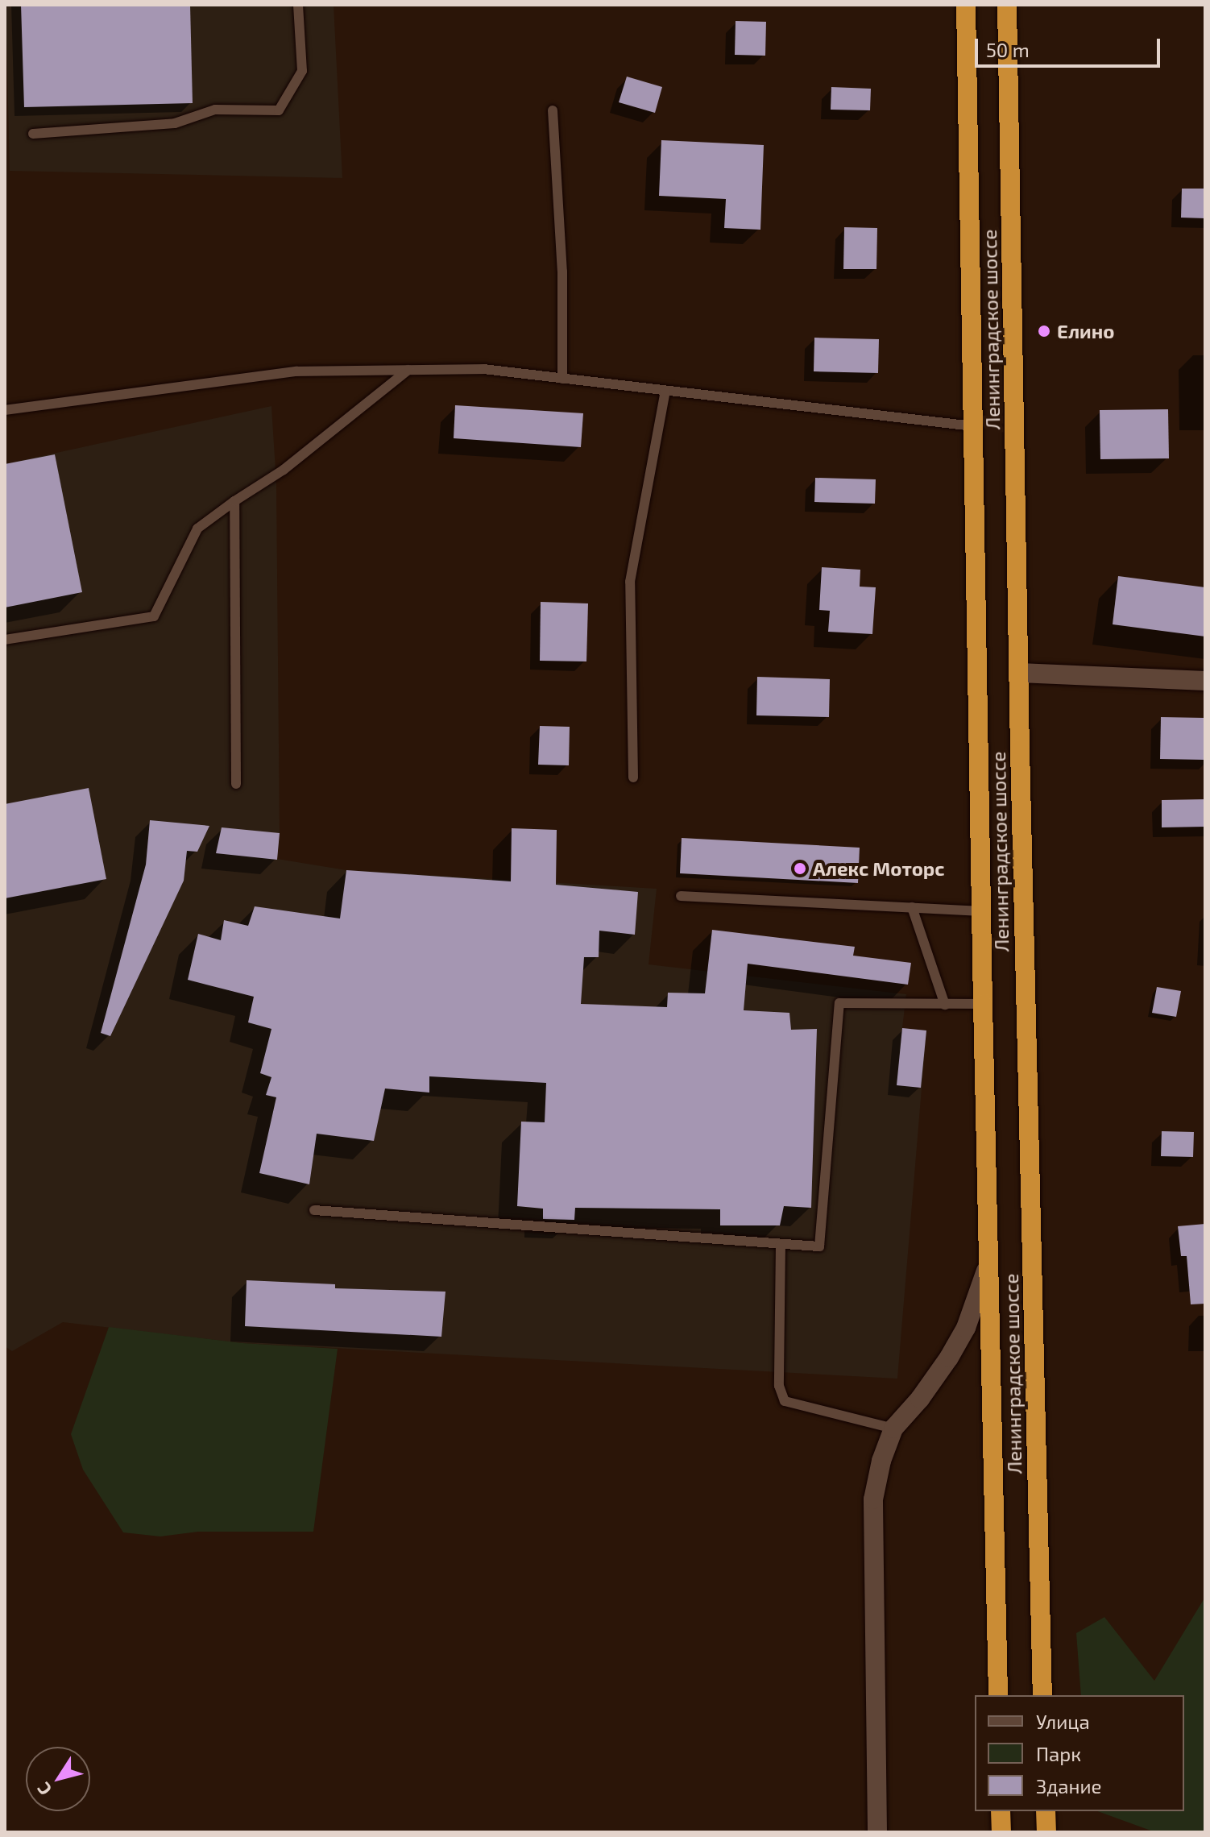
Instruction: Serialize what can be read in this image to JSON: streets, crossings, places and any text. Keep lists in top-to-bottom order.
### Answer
{
  "streets": {
    "highway": ["Ленинградское шоссе"]
  },
  "places": ["Елино", "Алекс Моторс"],
  "legend": ["Улица", "Парк", "Здание"],
  "scale_bar": "50 m",
  "north": "bottom left"
}
